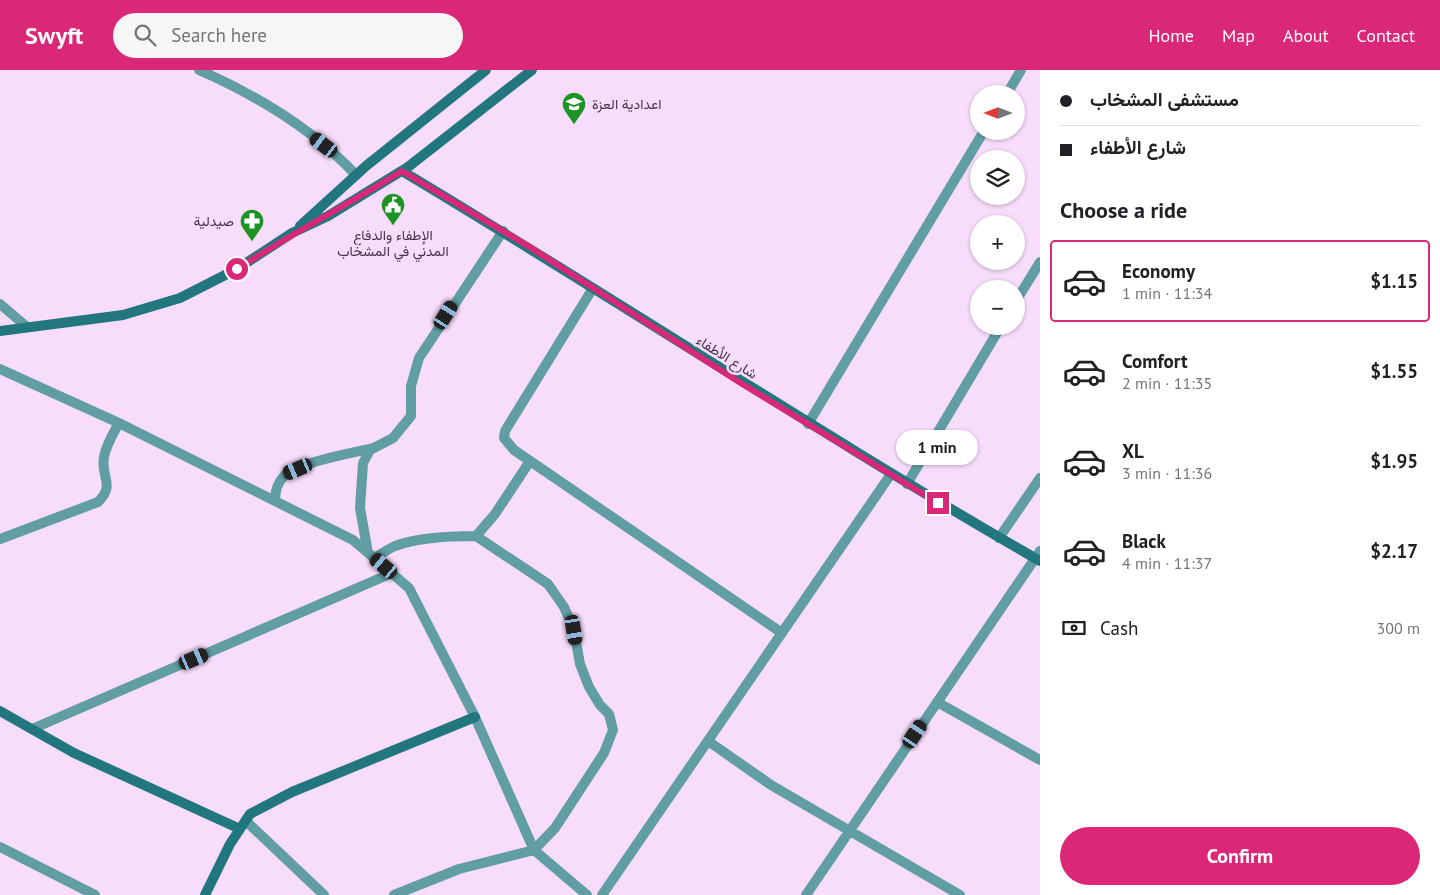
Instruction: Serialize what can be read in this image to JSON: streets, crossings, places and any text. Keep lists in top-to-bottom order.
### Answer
{
  "streets": {
    "street": ["شارع الأطفاء"]
  },
  "places": {
    "school or university": ["اعدادية العزة"],
    "public building": ["الإطفاء والدفاع المدني في المشخاب"],
    "pharmacy": ["صيدلية"]
  },
  "north": "left",
  "page": {
    "header": "Swyft",
    "search": "Search here",
    "nav": [
      "Home",
      "Map",
      "About",
      "Contact"
    ],
    "banner": ["مستشفى المشخاب", "شارع الأطفاء"],
    "map_buttons": ["+", "−"],
    "heading": "Choose a ride",
    "list": [
      {
        "name": "Economy",
        "note": "1 min · 11:34",
        "value": "$1.15"
      },
      {
        "name": "Comfort",
        "note": "2 min · 11:35",
        "value": "$1.55"
      },
      {
        "name": "XL",
        "note": "3 min · 11:36",
        "value": "$1.95"
      },
      {
        "name": "Black",
        "note": "4 min · 11:37",
        "value": "$2.17"
      }
    ],
    "bubble": "1 min",
    "pay": ["Cash", "300 m"],
    "buttons": "Confirm"
  }
}
